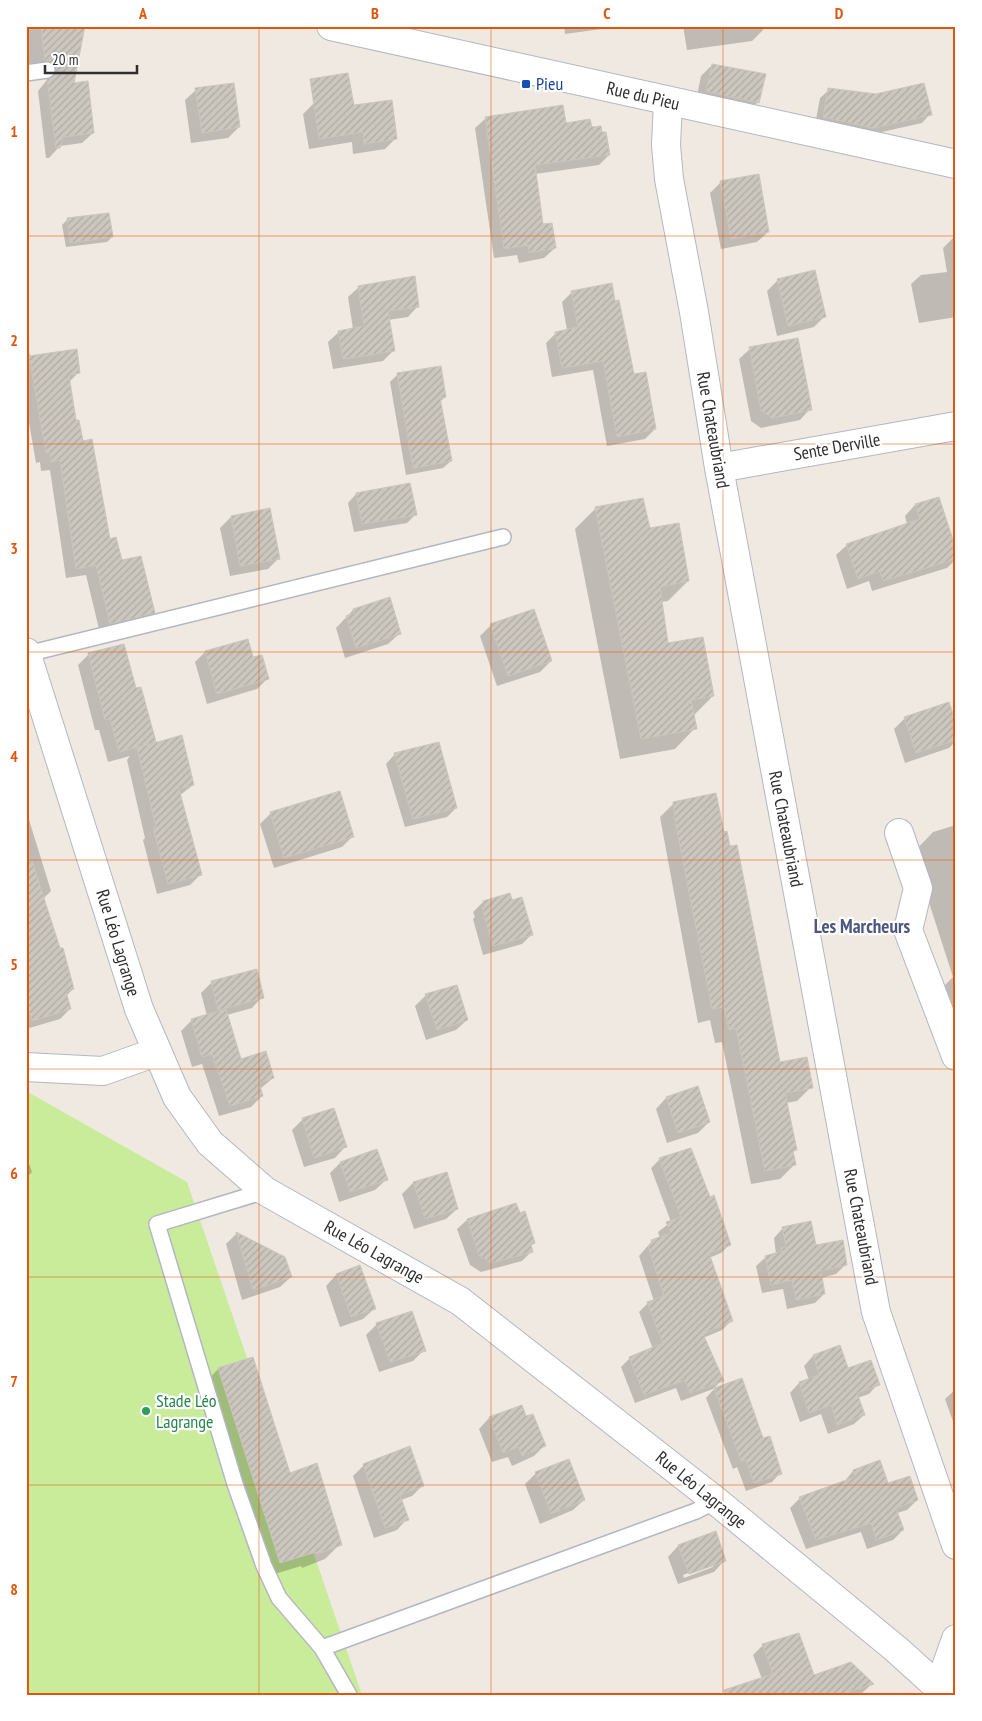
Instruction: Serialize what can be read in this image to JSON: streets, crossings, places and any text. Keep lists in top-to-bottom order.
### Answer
{
  "streets": {
    "street": [
      "Rue du Pieu",
      "Rue Chateaubriand",
      "Sente Derville",
      "Rue Léo Lagrange"
    ]
  },
  "crossings": [
    ["Rue du Pieu", "Rue Chateaubriand"],
    ["Rue Chateaubriand", "Sente Derville"]
  ],
  "districts": ["Les Marcheurs"],
  "places": {
    "transit": ["Pieu"],
    "other": ["Stade Léo Lagrange"]
  },
  "scale_bar": "20 m",
  "grid": {
    "columns": [
      "A",
      "B",
      "C",
      "D"
    ],
    "rows": [
      "1",
      "2",
      "3",
      "4",
      "5",
      "6",
      "7",
      "8"
    ]
  }
}
